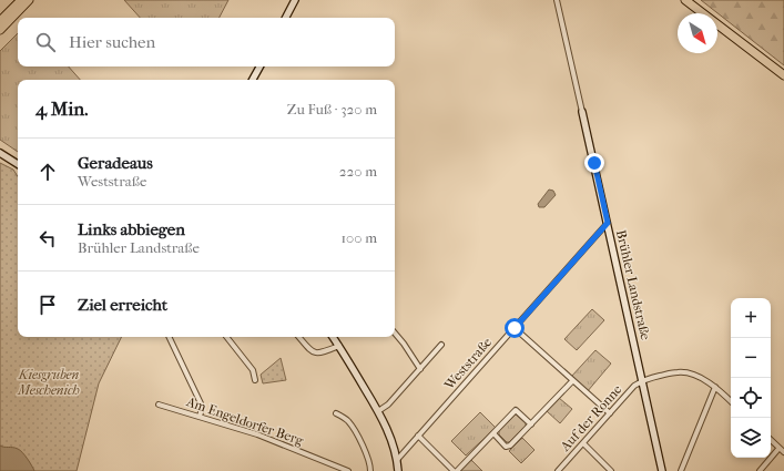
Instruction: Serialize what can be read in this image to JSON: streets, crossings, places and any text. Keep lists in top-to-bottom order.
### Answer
{
  "streets": {
    "street": [
      "Brühler Landstraße",
      "Weststraße",
      "Auf der Ronne",
      "Am Engeldorfer Berg"
    ]
  },
  "crossings": [
    ["Brühler Landstraße", "Weststraße"],
    ["Brühler Landstraße", "Auf der Ronne"]
  ],
  "parks": ["Kiesgruben Meschenich"],
  "north": "bottom right",
  "page": {
    "search": "Hier suchen",
    "heading": ["4 Min.", "Zu Fuß · 320 m"],
    "list": [
      ["Geradeaus", "Weststraße", "220 m"],
      ["Links abbiegen", "Brühler Landstraße", "100 m"],
      "Ziel erreicht"
    ],
    "map_buttons": ["+", "−"]
  }
}
